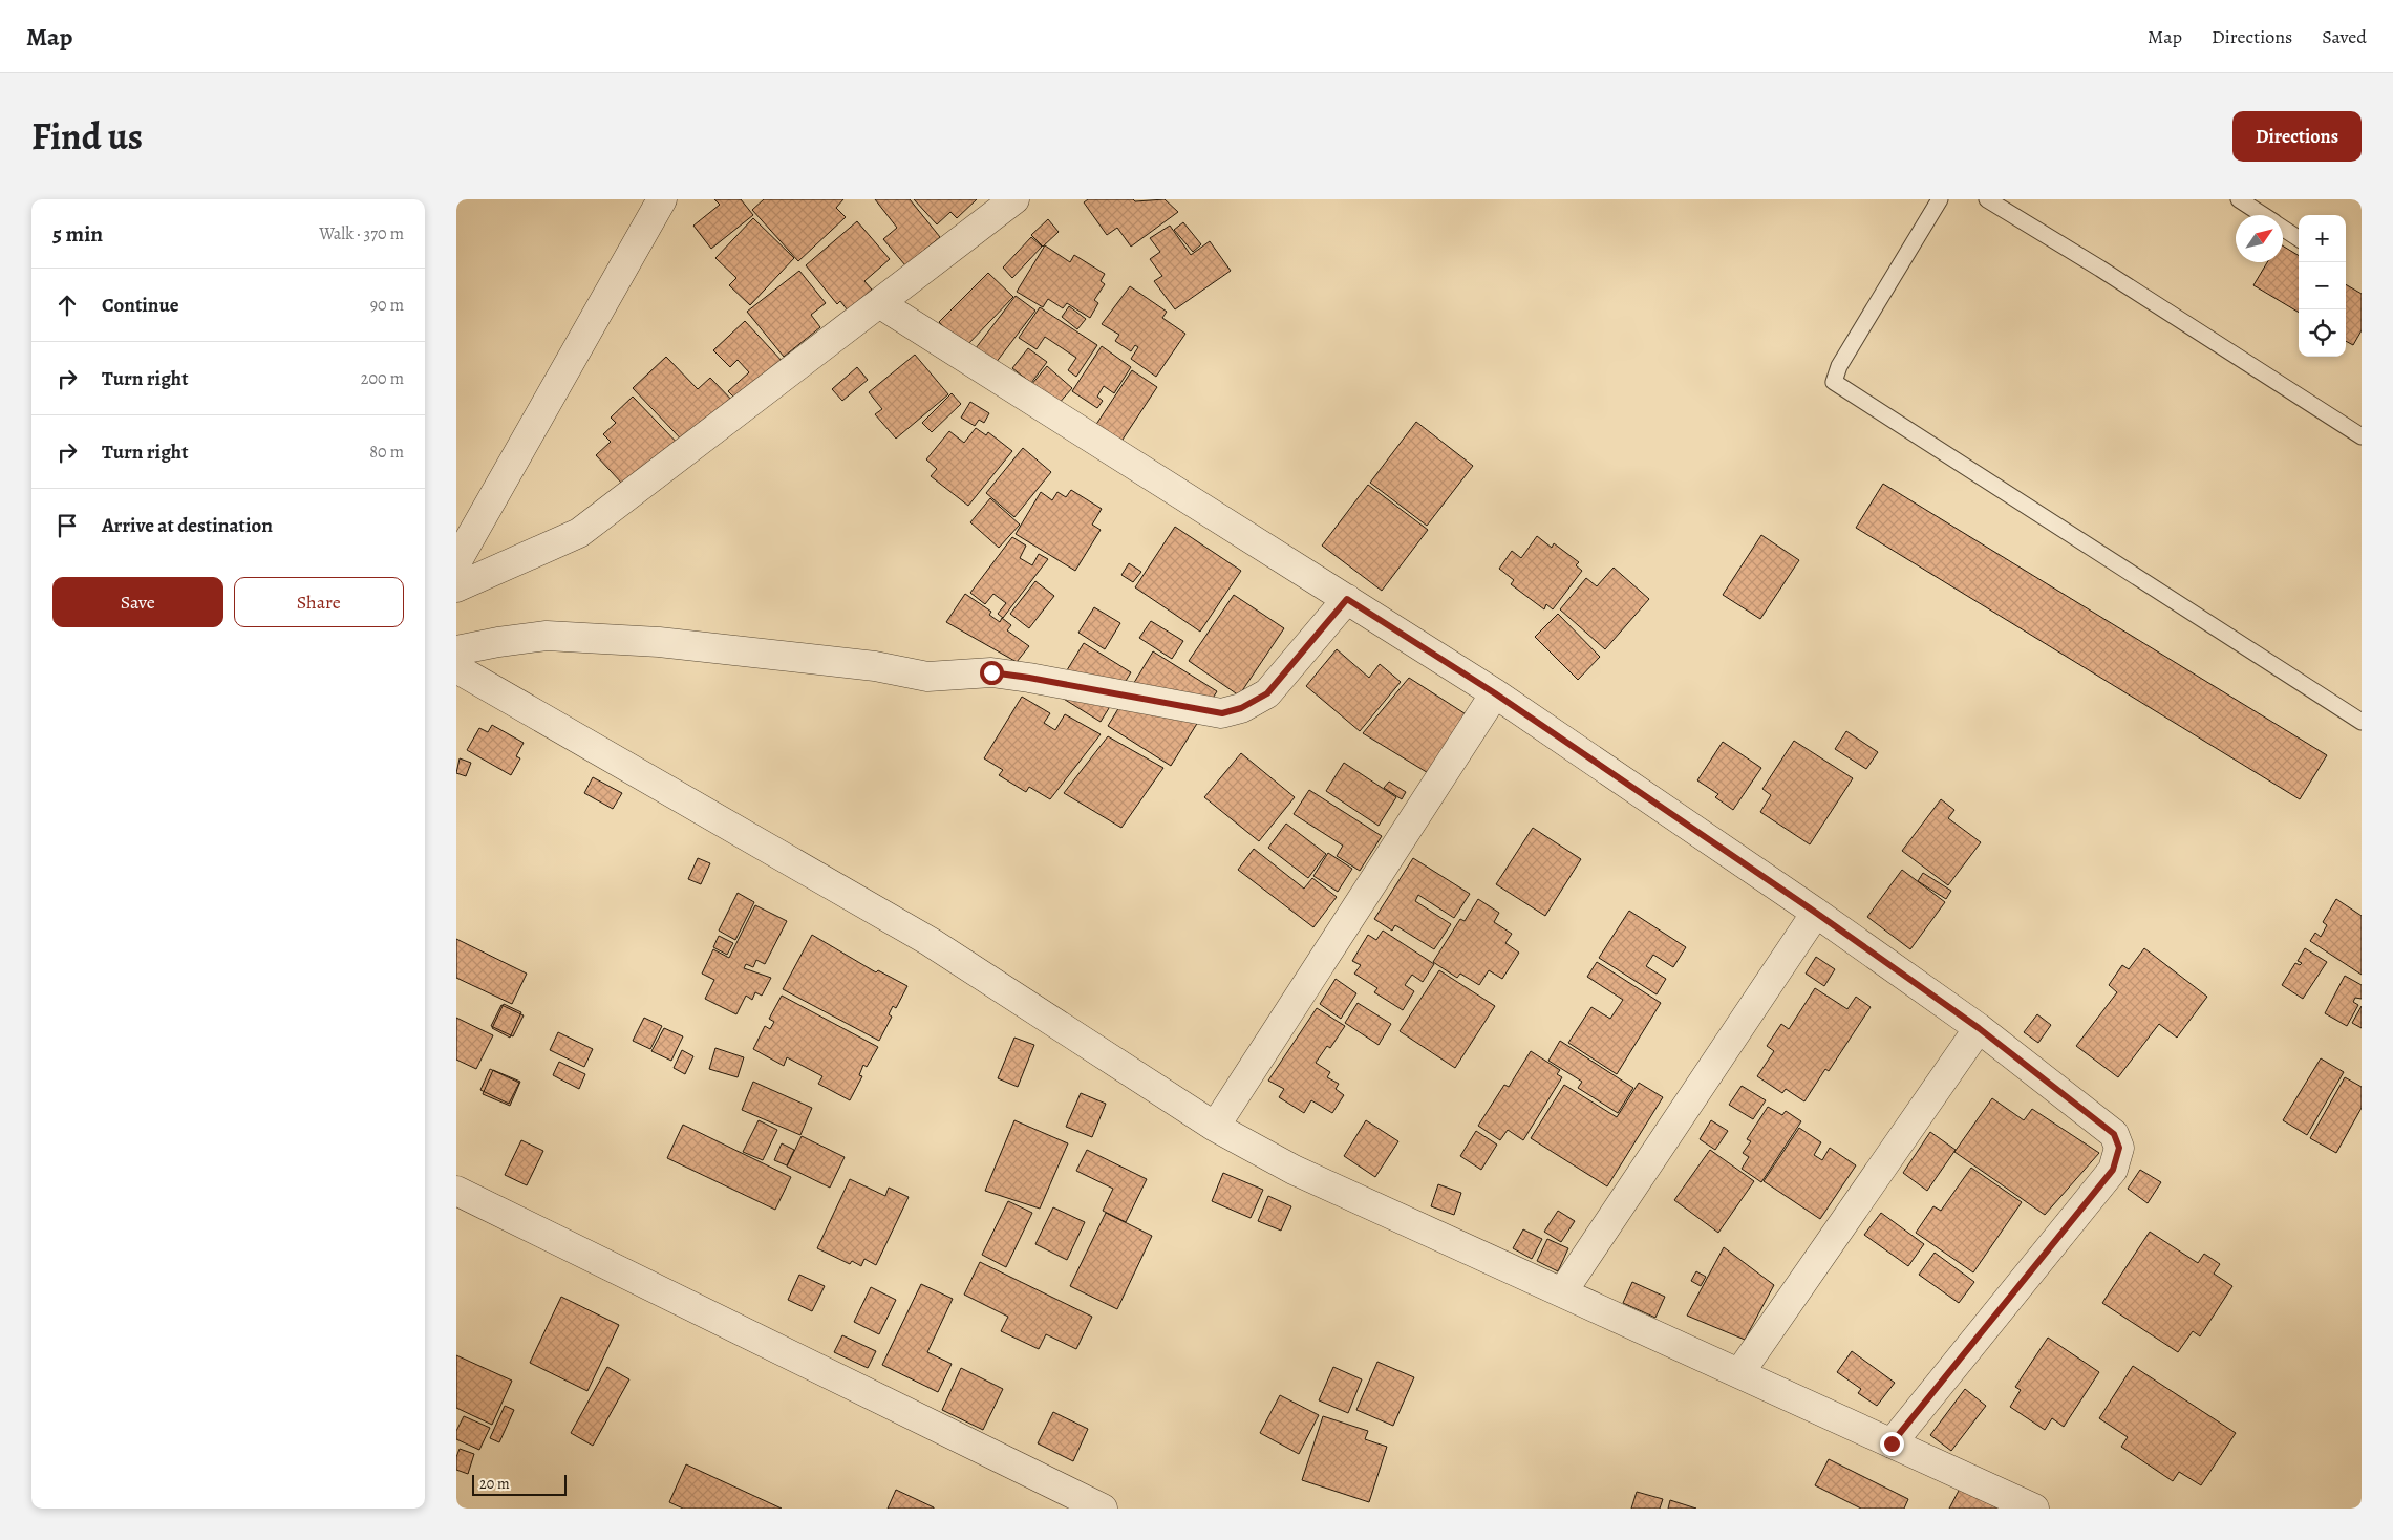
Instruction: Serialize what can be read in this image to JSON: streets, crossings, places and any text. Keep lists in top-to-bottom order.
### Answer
{
  "scale_bar": "20 m",
  "north": "top right",
  "page": {
    "header": "Map",
    "nav": ["Map", "Directions", "Saved"],
    "title": "Find us",
    "buttons": [
      "Directions",
      ["Save", "Share"]
    ],
    "heading": ["5 min", "Walk · 370 m"],
    "map_buttons": ["+", "−"],
    "list": [
      ["Continue", "90 m"],
      ["Turn right", "200 m"],
      ["Turn right", "80 m"],
      "Arrive at destination"
    ],
    "scale": "20 m"
  }
}
